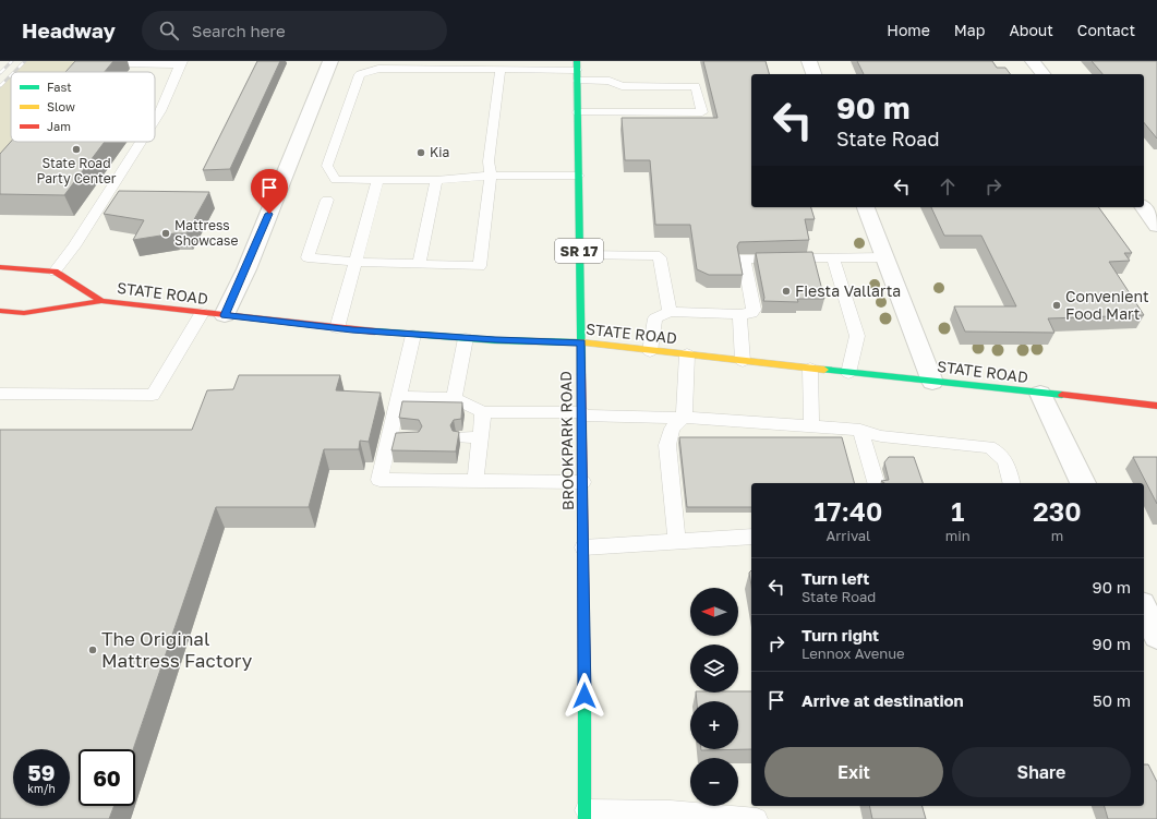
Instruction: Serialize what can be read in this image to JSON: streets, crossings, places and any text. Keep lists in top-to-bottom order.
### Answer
{
  "streets": {
    "main road": ["SR 17", "STATE ROAD", "BROOKPARK ROAD"]
  },
  "crossings": [
    ["STATE ROAD", "BROOKPARK ROAD"]
  ],
  "places": [
    "State Road Party Center",
    "Kia",
    "Mattress Showcase",
    "Fiesta Vallarta",
    "Convenient Food Mart",
    "The Original Mattress Factory"
  ],
  "legend": ["Fast", "Slow", "Jam"],
  "north": "left",
  "page": {
    "header": "Headway",
    "search": "Search here",
    "nav": [
      "Home",
      "Map",
      "About",
      "Contact"
    ],
    "turn": ["90 m", "State Road"],
    "eta": [
      "17:40",
      "Arrival",
      "1",
      "min",
      "230",
      "m"
    ],
    "list": [
      {
        "name": "Turn left",
        "note": "State Road",
        "value": "90 m"
      },
      {
        "name": "Turn right",
        "note": "Lennox Avenue",
        "value": "90 m"
      },
      {
        "name": "Arrive at destination",
        "value": "50 m"
      }
    ],
    "map_buttons": ["+", "−"],
    "buttons": ["Exit", "Share"],
    "speed": "59 km/h",
    "limit": "60"
  }
}
